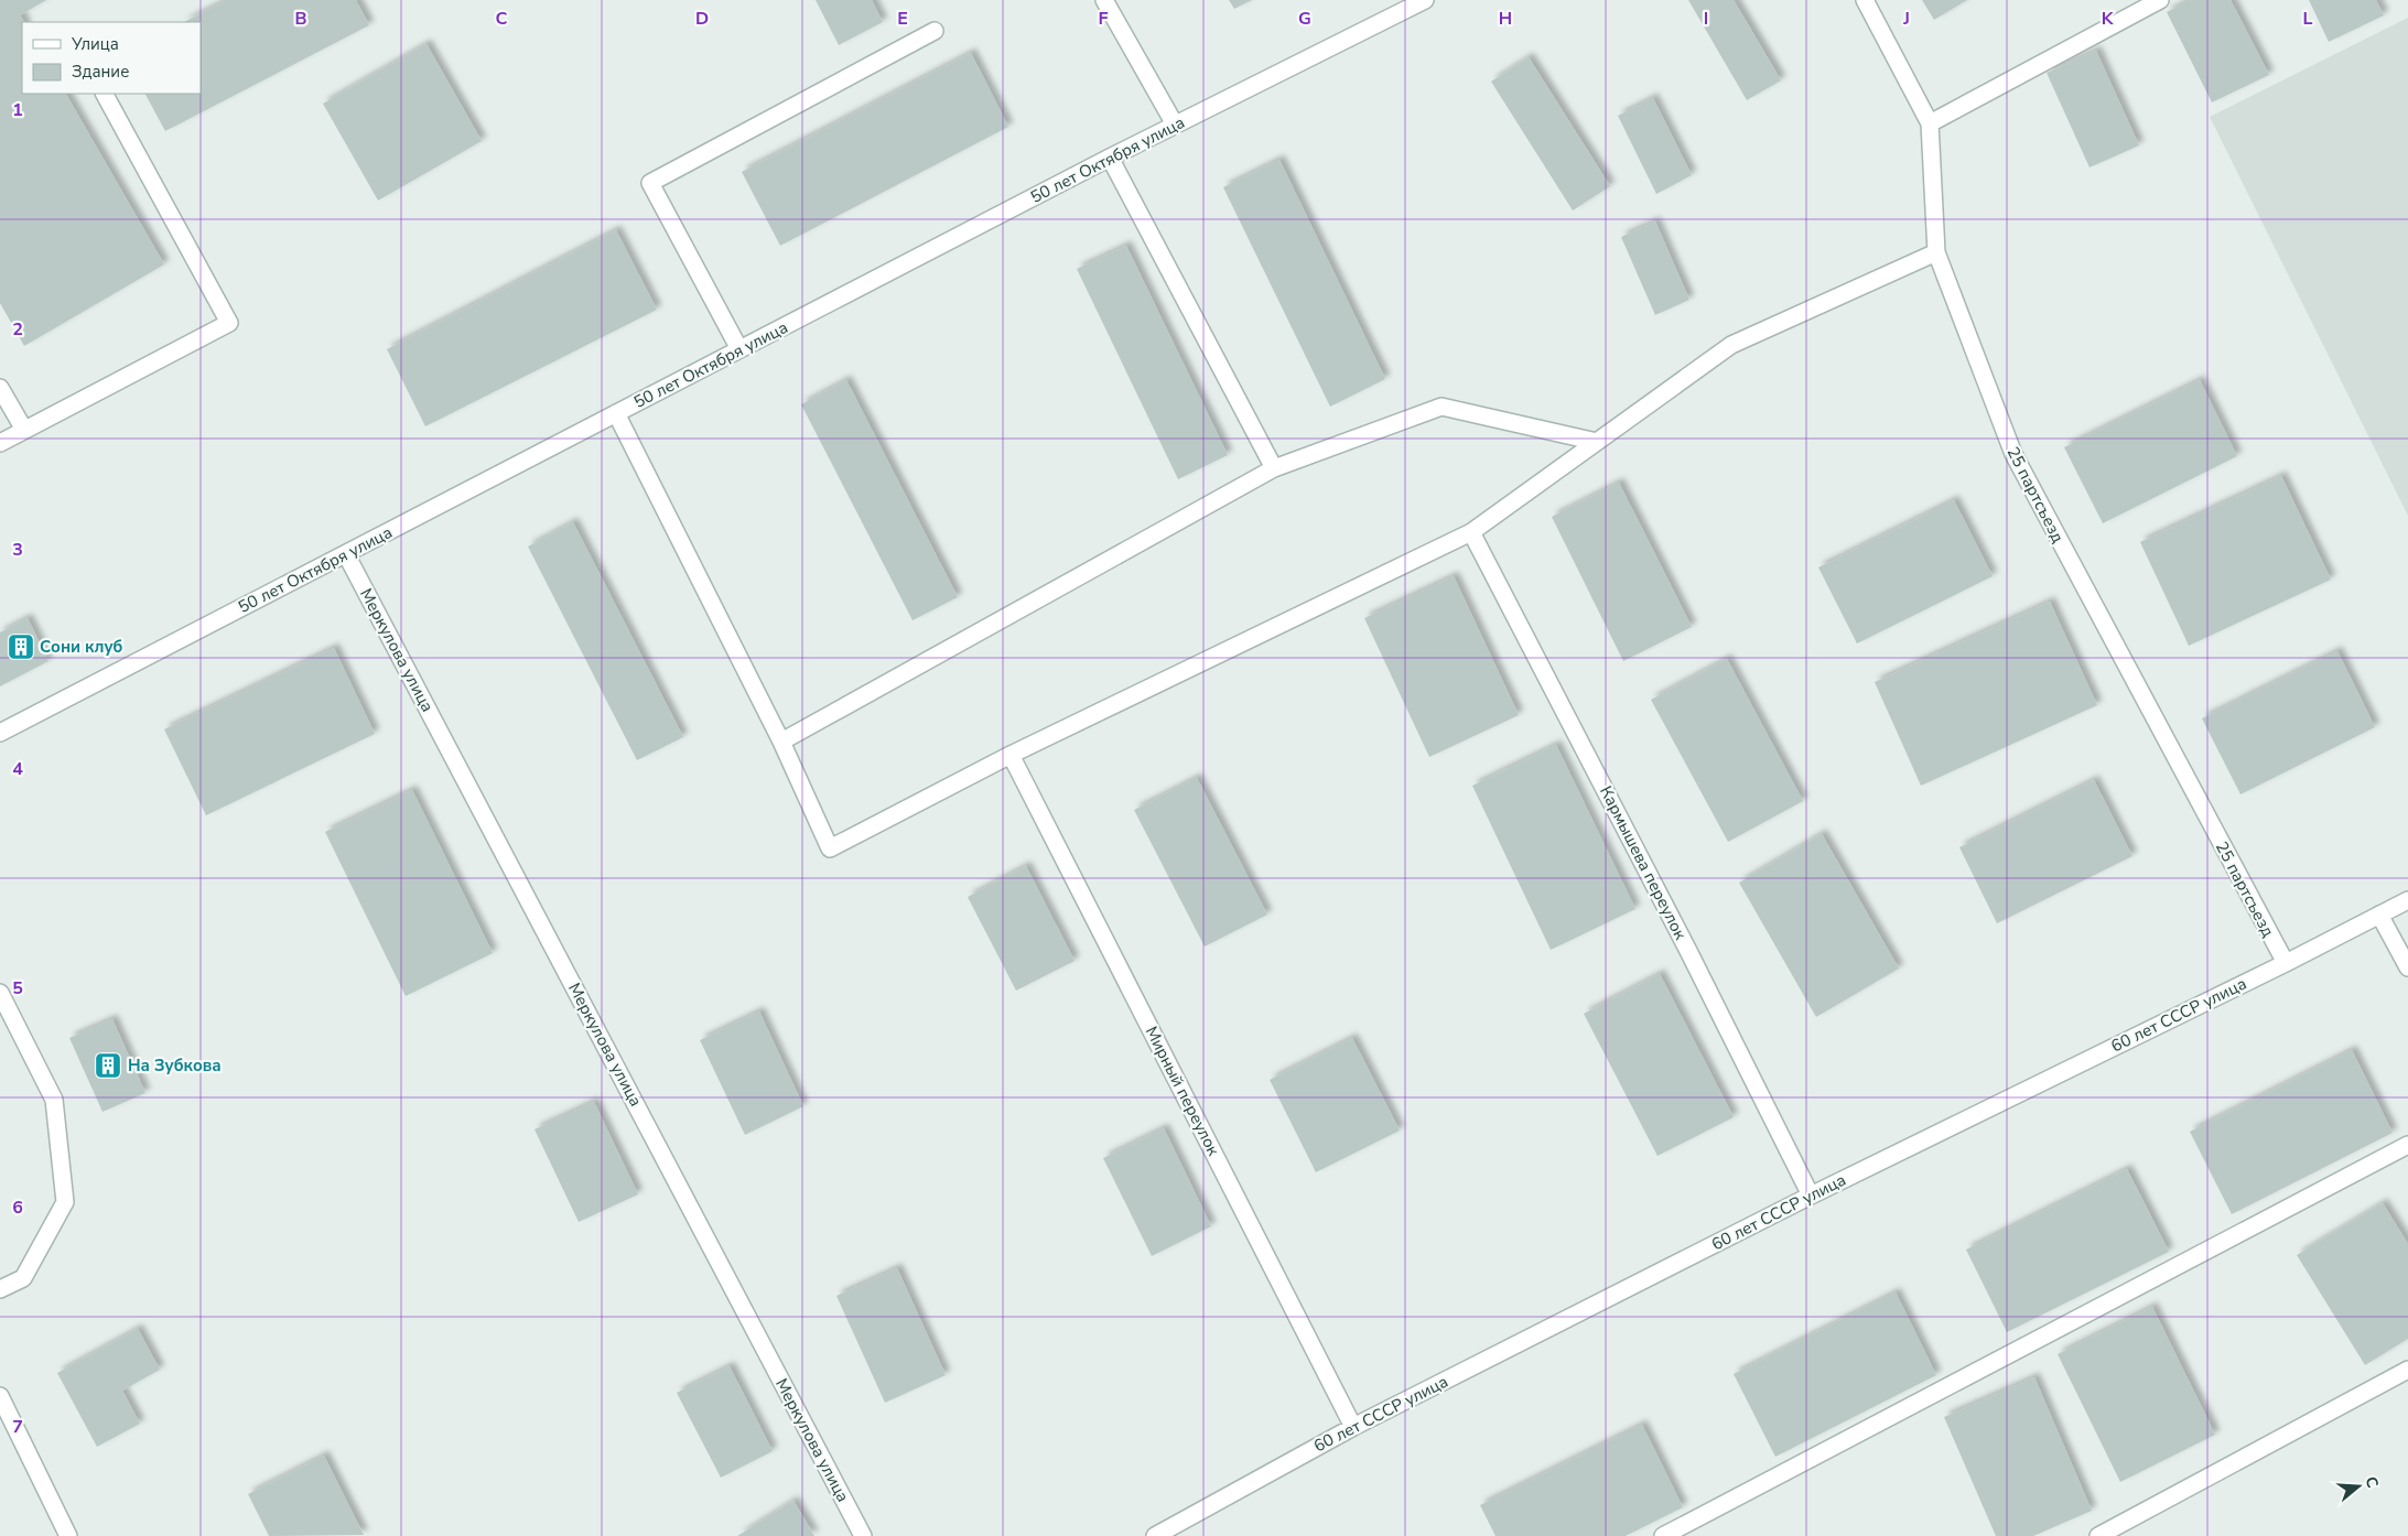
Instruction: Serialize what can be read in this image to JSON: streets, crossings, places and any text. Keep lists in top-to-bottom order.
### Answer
{
  "streets": {
    "street": [
      "50 лет Октября улица",
      "25 партсъезд",
      "Меркулова улица",
      "Кармышева переулок",
      "60 лет СССР улица",
      "Мирный переулок"
    ]
  },
  "crossings": [
    ["50 лет Октября улица", "Меркулова улица"],
    ["25 партсъезд", "60 лет СССР улица"],
    ["Кармышева переулок", "60 лет СССР улица"],
    ["60 лет СССР улица", "Мирный переулок"]
  ],
  "places": {
    "building": ["Сони клуб", "На Зубкова"]
  },
  "legend": ["Улица", "Здание"],
  "north": "right",
  "grid": {
    "columns": [
      "B",
      "C",
      "D",
      "E",
      "F",
      "G",
      "H",
      "I",
      "J",
      "K",
      "L"
    ],
    "rows": [
      "1",
      "2",
      "3",
      "4",
      "5",
      "6",
      "7"
    ]
  }
}
